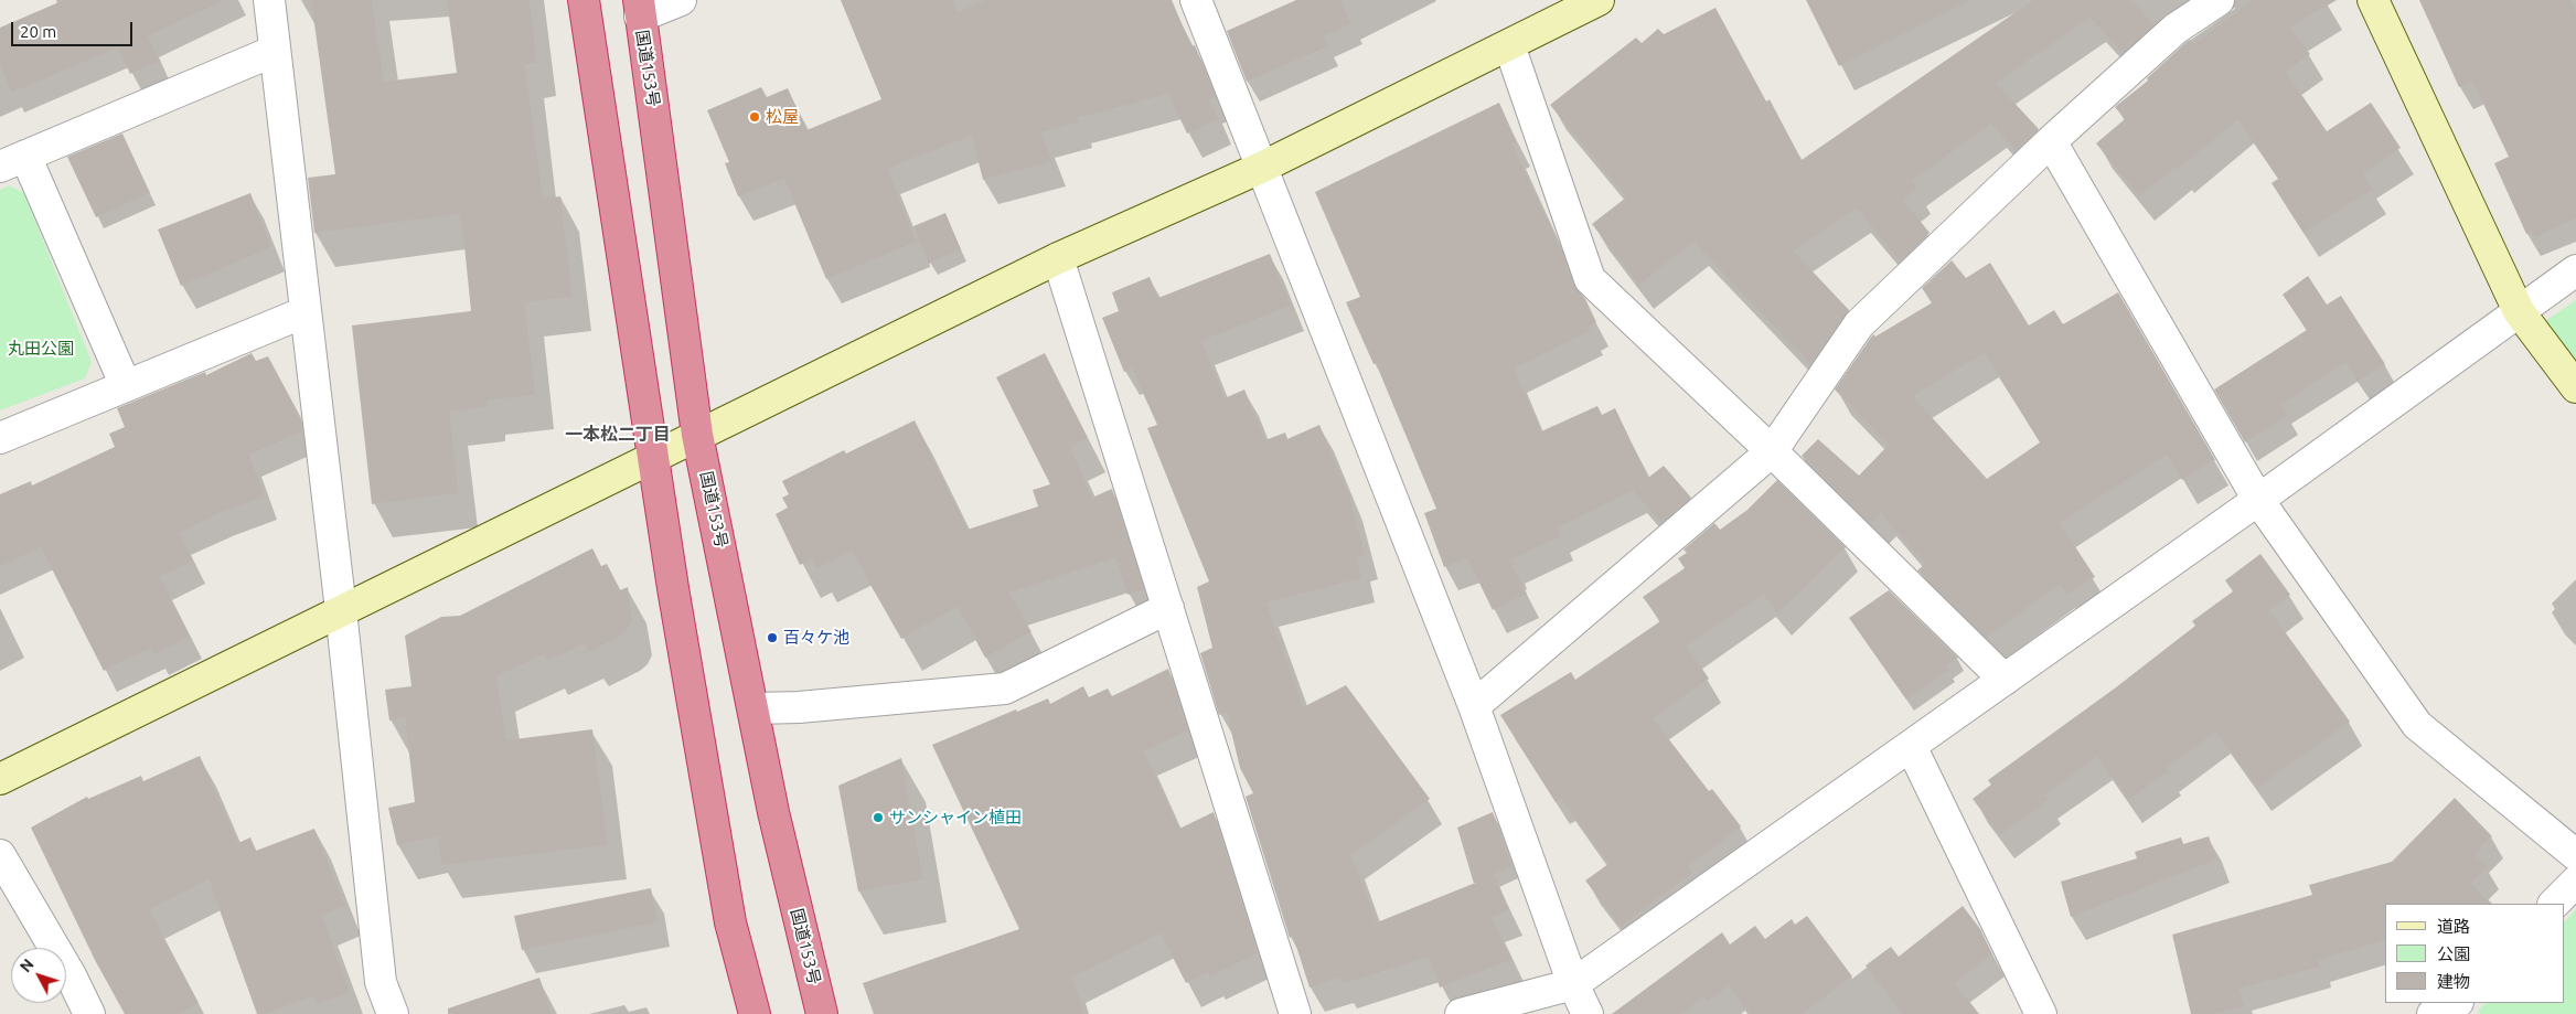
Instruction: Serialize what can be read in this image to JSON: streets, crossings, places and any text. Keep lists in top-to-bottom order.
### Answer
{
  "streets": {
    "highway": ["国道153号"]
  },
  "districts": ["一本松二丁目"],
  "parks": ["丸田公園"],
  "places": ["松屋", "百々ケ池", "サンシャイン植田"],
  "legend": ["道路", "公園", "建物"],
  "scale_bar": "20 m",
  "north": "top left"
}
